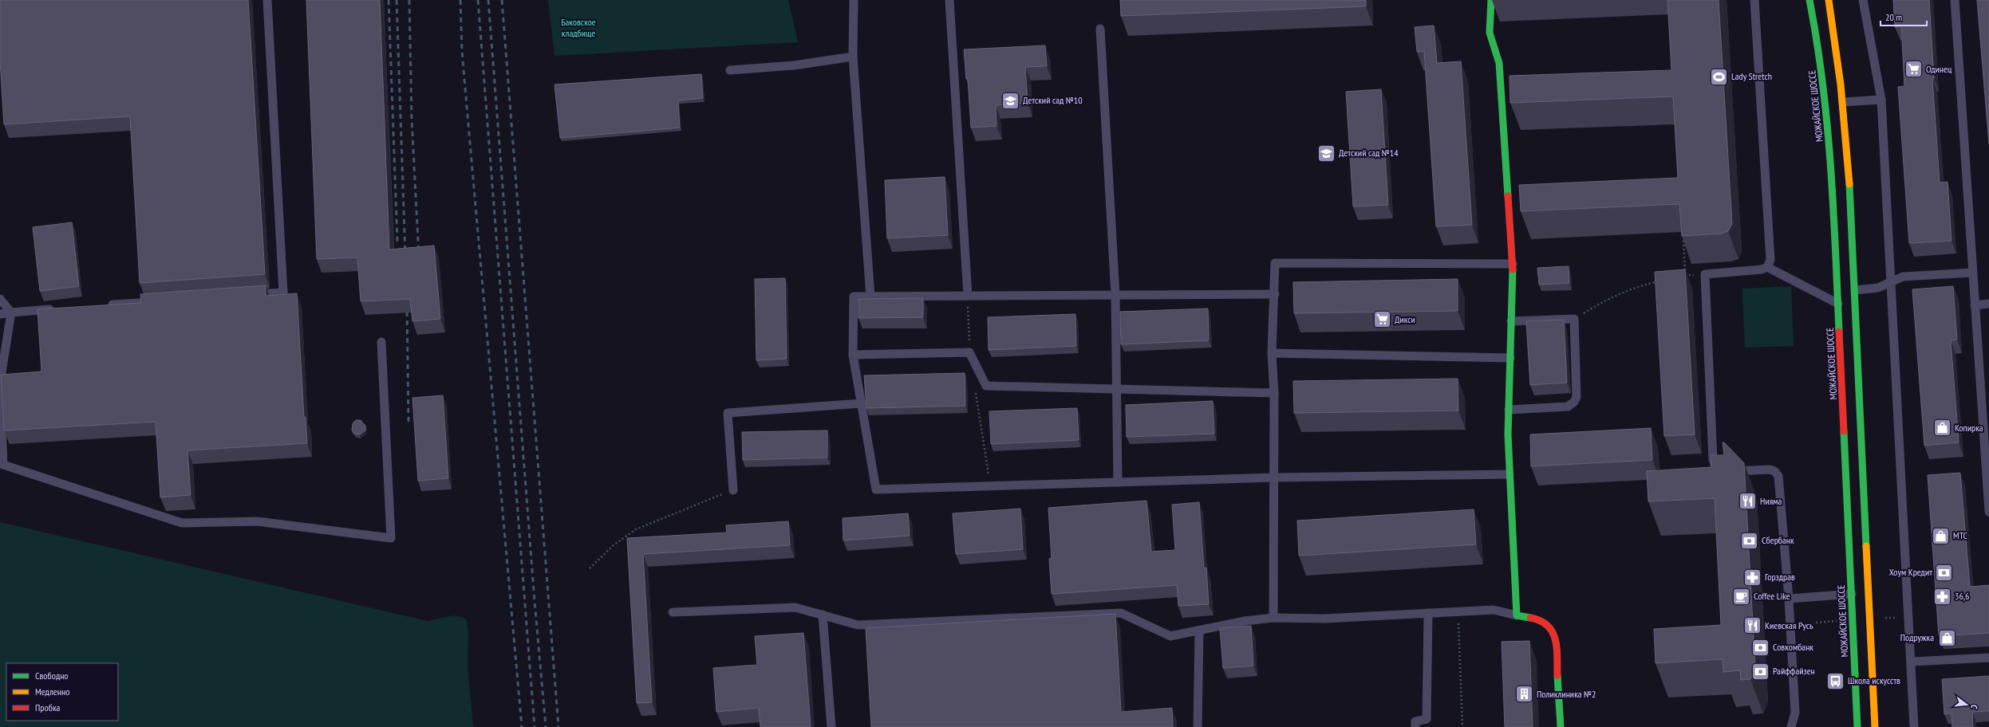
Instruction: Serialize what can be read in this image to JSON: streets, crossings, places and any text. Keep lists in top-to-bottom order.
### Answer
{
  "streets": {
    "main road": ["МОЖАЙСКОЕ ШОССЕ"]
  },
  "parks": ["Баковское кладбище"],
  "places": {
    "supermarket": ["Одинец", "Дикси"],
    "sports": ["Lady Stretch"],
    "school or university": ["Детский сад №10", "Детский сад №14"],
    "shop": ["Копирка", "МТС", "Подружка"],
    "restaurant": ["Нияма", "Киевская Русь"],
    "bank": [
      "Сбербанк",
      "Хоум Кредит",
      "Совкомбанк",
      "Райффайзен"
    ],
    "pharmacy": ["Горздрав", "36,6"],
    "cafe": ["Coffee Like"],
    "bus stop": ["Школа искусств"],
    "building": ["Поликлиника №2"]
  },
  "legend": ["Свободно", "Медленно", "Пробка"],
  "scale_bar": "20 m",
  "north": "right"
}
